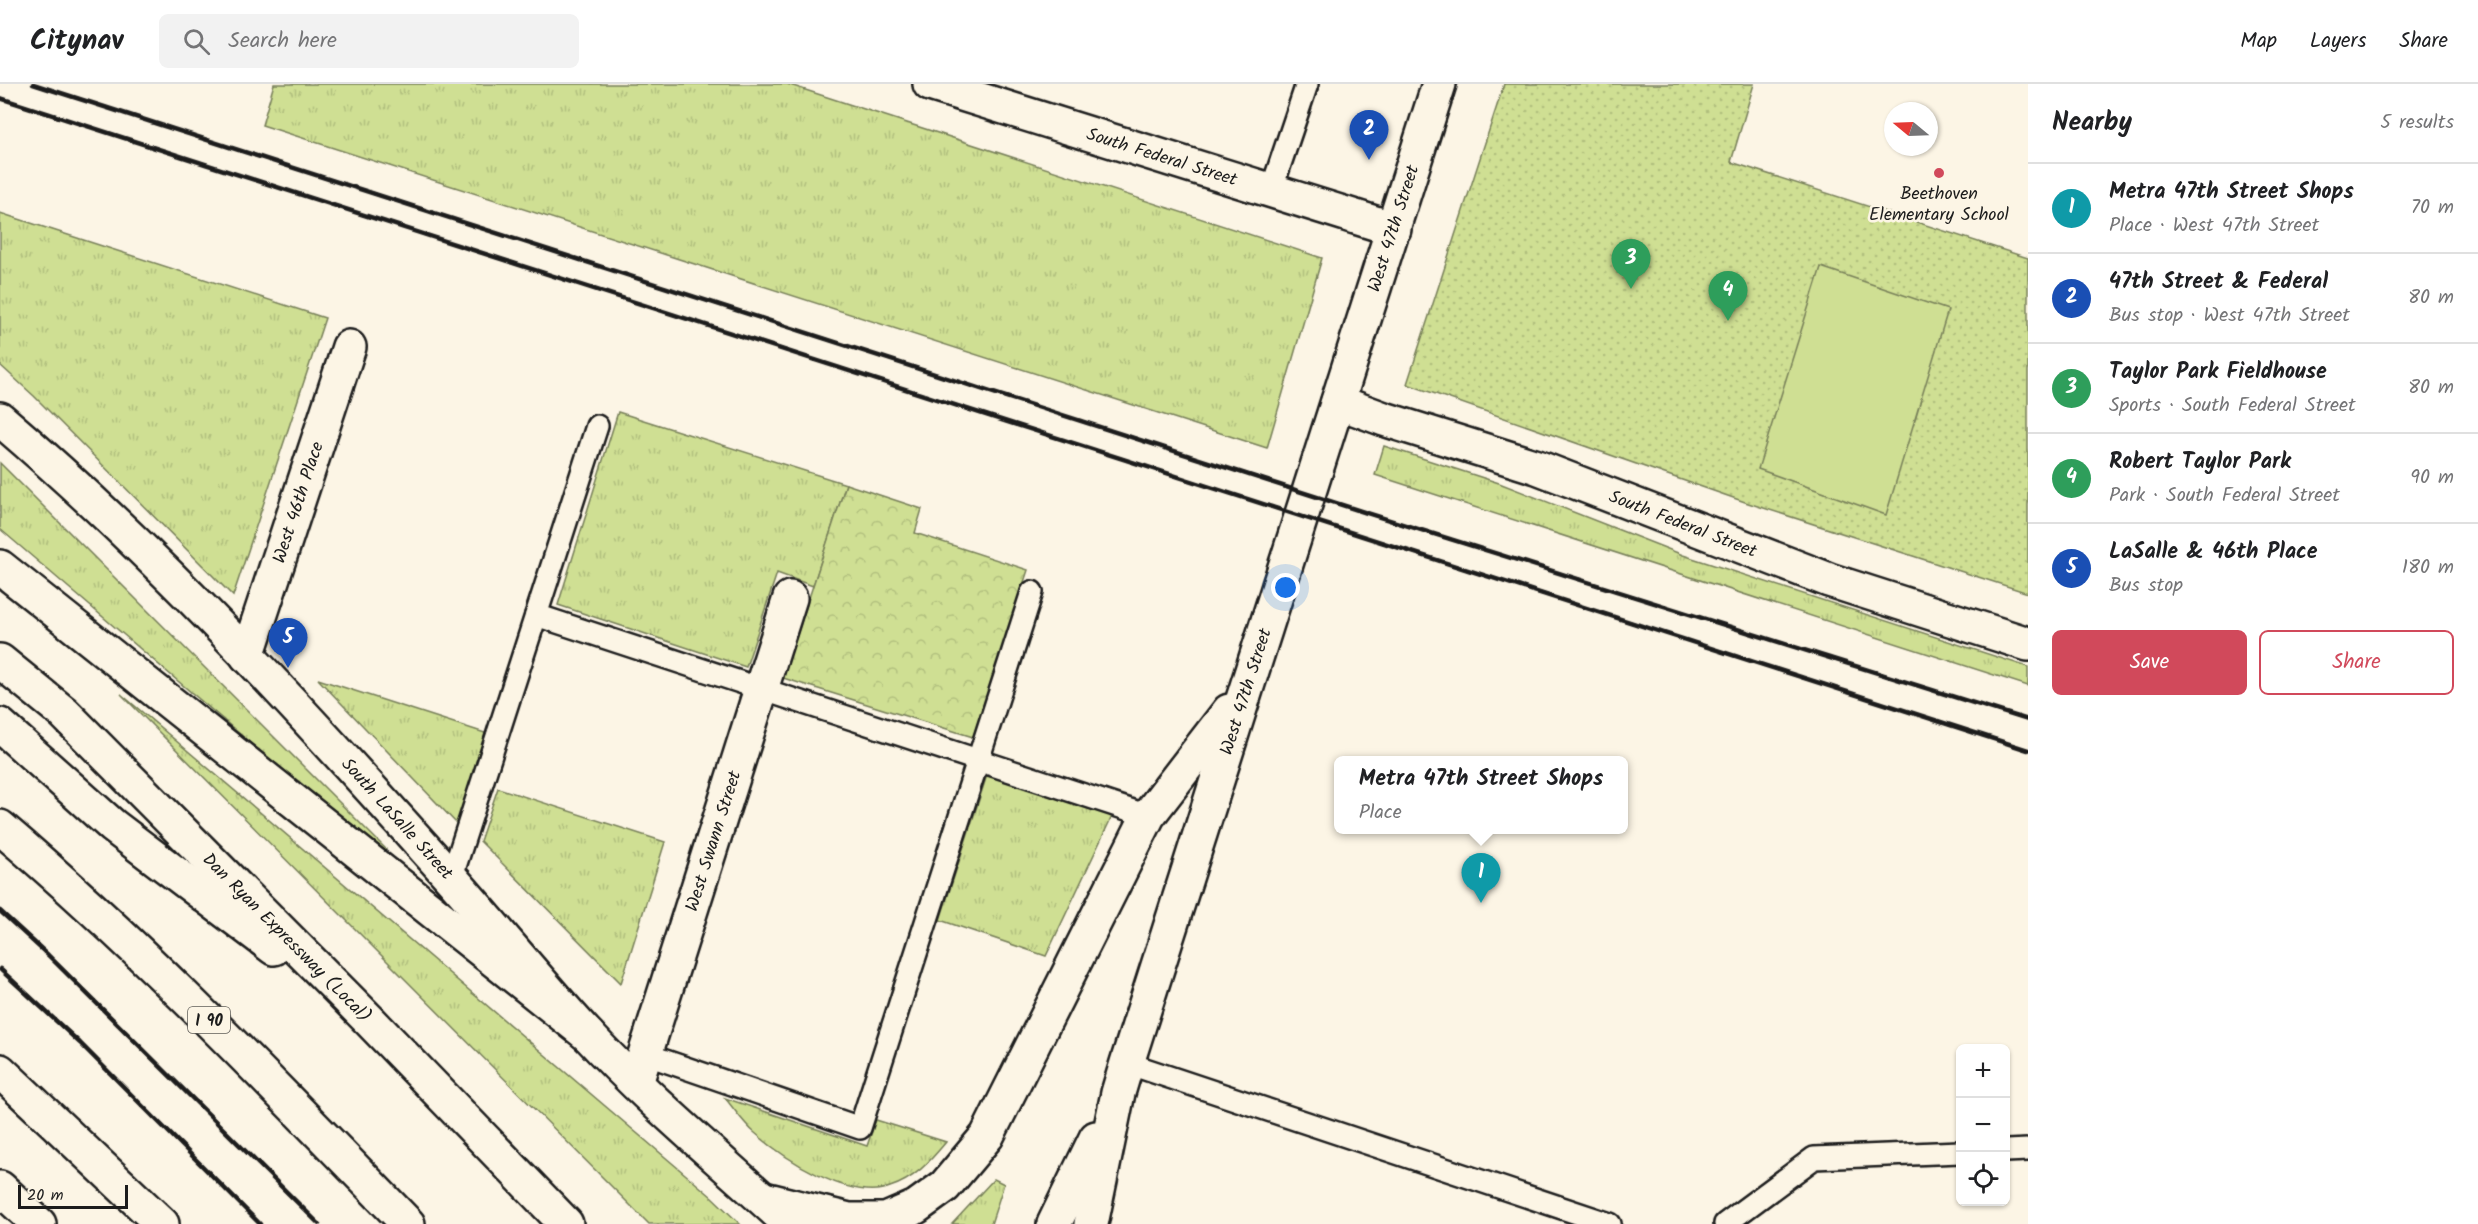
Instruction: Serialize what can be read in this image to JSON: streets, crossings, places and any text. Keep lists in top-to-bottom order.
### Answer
{
  "streets": {
    "main road": [
      "South Federal Street",
      "West 47th Street",
      "West 46th Place",
      "South LaSalle Street",
      "West Swann Street",
      "Dan Ryan Expressway (Local)",
      "I 90"
    ]
  },
  "crossings": [
    ["South Federal Street", "West 47th Street"],
    ["West 46th Place", "South LaSalle Street"],
    ["South LaSalle Street", "West Swann Street"]
  ],
  "places": ["Beethoven Elementary School"],
  "scale_bar": "20 m",
  "north": "left",
  "page": {
    "header": "Citynav",
    "search": "Search here",
    "nav": ["Map", "Layers", "Share"],
    "heading": ["Nearby", "5 results"],
    "pins": [
      "2",
      "3",
      "4",
      "5",
      "1"
    ],
    "list": [
      {
        "mark": "1",
        "name": "Metra 47th Street Shops",
        "note": "Place · West 47th Street",
        "value": "70 m"
      },
      {
        "mark": "2",
        "name": "47th Street & Federal",
        "note": "Bus stop · West 47th Street",
        "value": "80 m"
      },
      {
        "mark": "3",
        "name": "Taylor Park Fieldhouse",
        "note": "Sports · South Federal Street",
        "value": "80 m"
      },
      {
        "mark": "4",
        "name": "Robert Taylor Park",
        "note": "Park · South Federal Street",
        "value": "90 m"
      },
      {
        "mark": "5",
        "name": "LaSalle & 46th Place",
        "note": "Bus stop",
        "value": "180 m"
      }
    ],
    "buttons": ["Save", "Share"],
    "popup": ["Metra 47th Street Shops", "Place"],
    "map_buttons": ["+", "−"],
    "scale": "20 m"
  }
}
